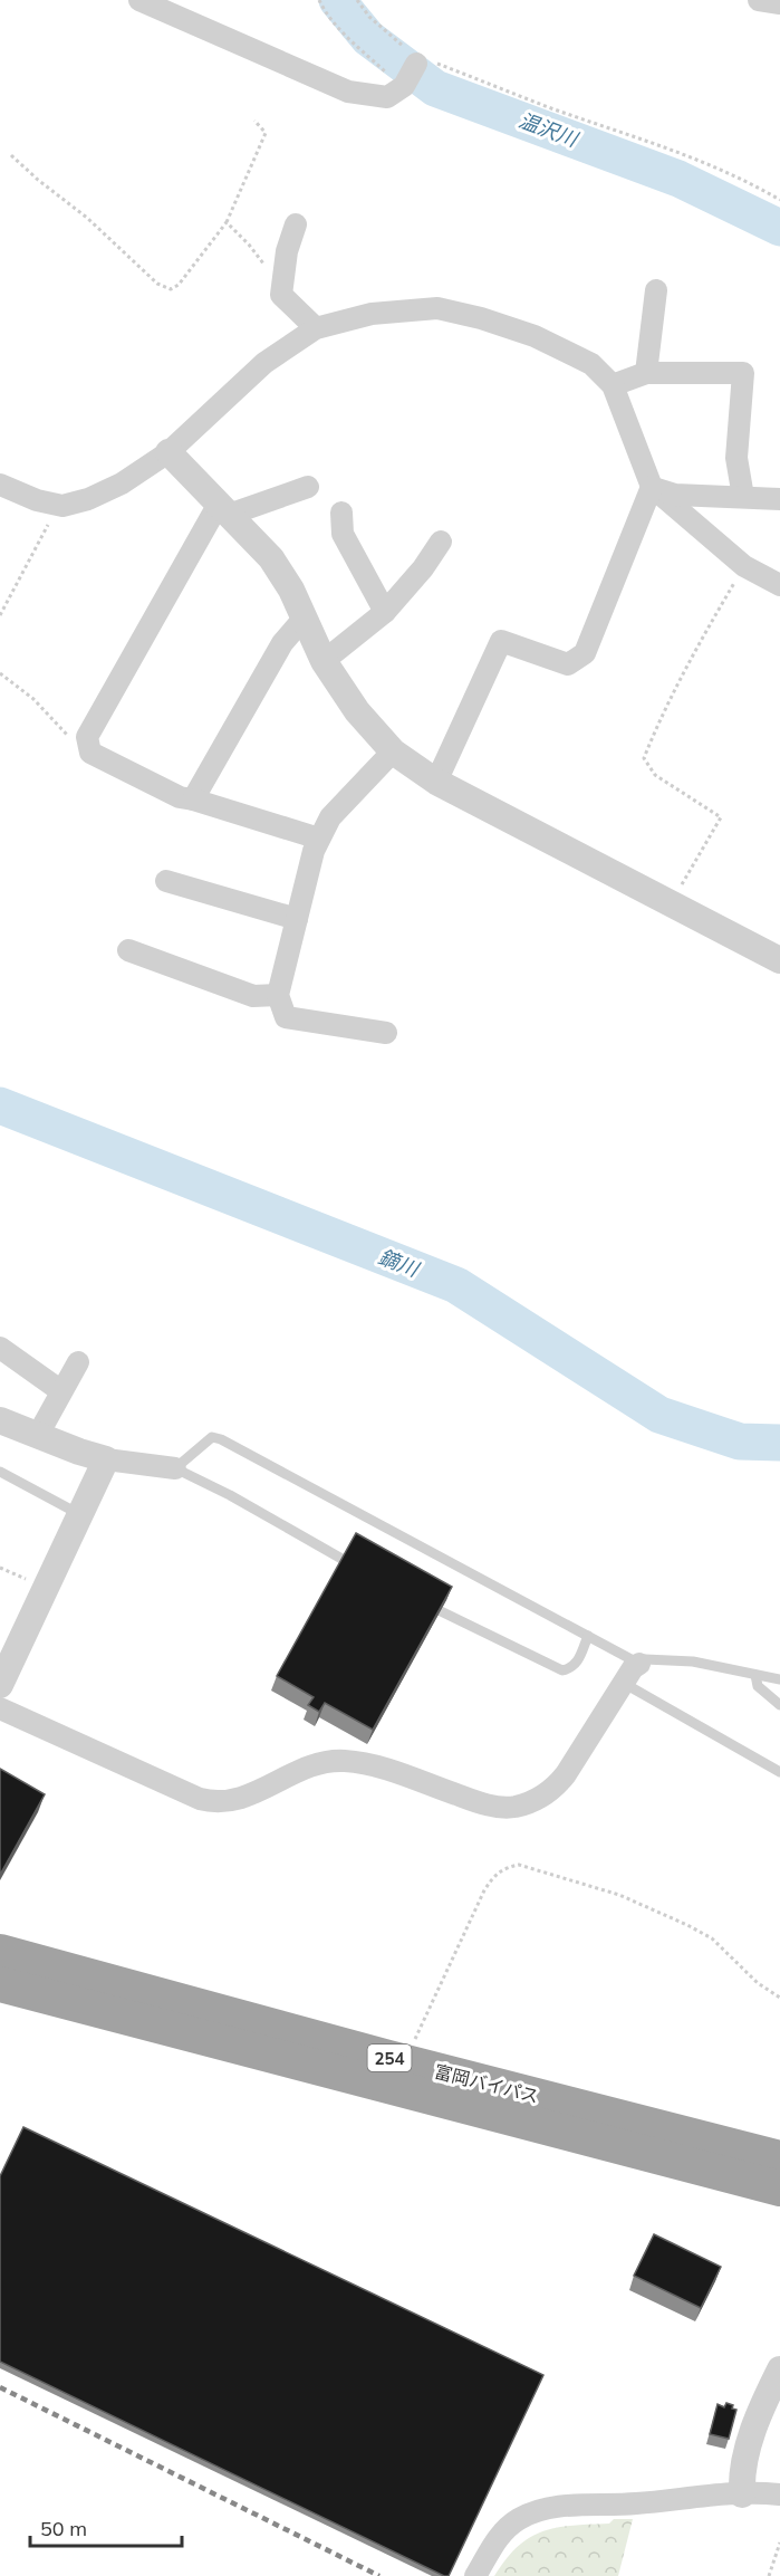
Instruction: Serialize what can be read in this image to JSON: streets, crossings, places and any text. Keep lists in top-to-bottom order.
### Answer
{
  "streets": {
    "highway": ["254", "富岡バイパス"]
  },
  "water": ["温沢川", "鏑川"],
  "scale_bar": "50 m"
}
